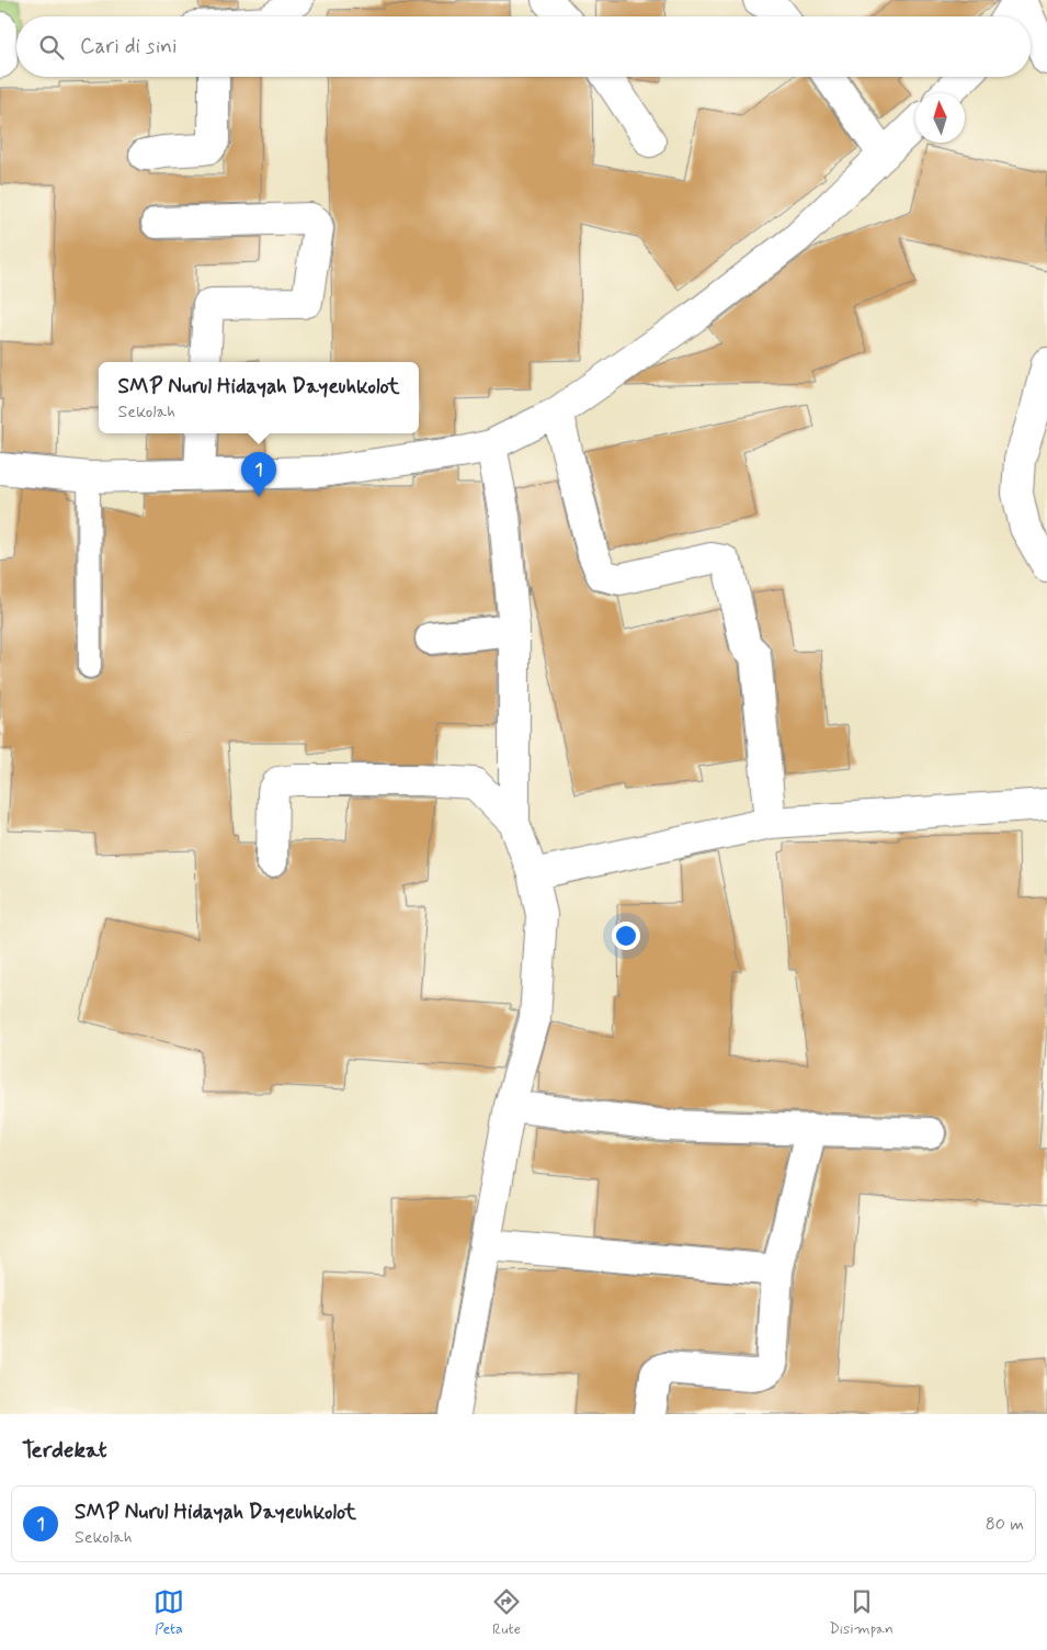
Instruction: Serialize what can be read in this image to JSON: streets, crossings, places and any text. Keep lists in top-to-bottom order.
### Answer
{
  "north": "top",
  "page": {
    "search": "Cari di sini",
    "popup": ["SMP Nurul Hidayah Dayeuhkolot", "Sekolah"],
    "pins": "1",
    "heading": "Terdekat",
    "list": [
      {
        "mark": "1",
        "name": "SMP Nurul Hidayah Dayeuhkolot",
        "note": "Sekolah",
        "value": "80 m"
      }
    ],
    "nav": ["Peta", "Rute", "Disimpan"]
  }
}
